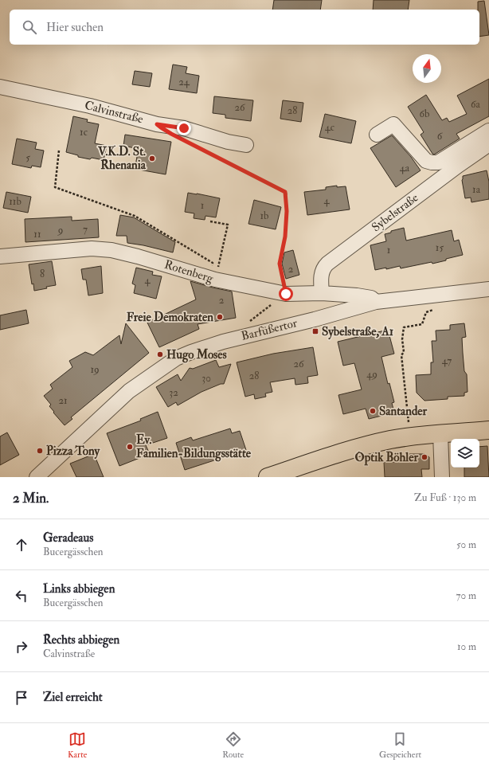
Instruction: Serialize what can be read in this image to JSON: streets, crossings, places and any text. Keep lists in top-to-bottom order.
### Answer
{
  "streets": {
    "street": [
      "Calvinstraße",
      "Sybelstraße",
      "Rotenberg",
      "Barfüßertor"
    ]
  },
  "crossings": [
    ["Sybelstraße", "Rotenberg"],
    ["Rotenberg", "Barfüßertor"]
  ],
  "places": {
    "other": [
      "V.K.D. St. Rhenania",
      "Freie Demokraten",
      "Hugo Moses",
      "Santander",
      "Ev. Familien-Bildungsstätte",
      "Pizza Tony",
      "Optik Böhler"
    ],
    "transit": ["Sybelstraße, A1"]
  },
  "house_numbers": [
    "24",
    "6a",
    "26",
    "28",
    "6b",
    "4c",
    "1c",
    "6",
    "5",
    "4a",
    "1a",
    "4",
    "11b",
    "1",
    "1b",
    "7",
    "9",
    "11",
    "15",
    "1",
    "2",
    "8",
    "4",
    "2",
    "47",
    "26",
    "19",
    "49",
    "28",
    "30",
    "32",
    "21"
  ],
  "north": "top",
  "page": {
    "search": "Hier suchen",
    "heading": ["2 Min.", "Zu Fuß · 130 m"],
    "list": [
      ["Geradeaus", "Bucergässchen", "50 m"],
      ["Links abbiegen", "Bucergässchen", "70 m"],
      ["Rechts abbiegen", "Calvinstraße", "10 m"],
      "Ziel erreicht"
    ],
    "nav": ["Karte", "Route", "Gespeichert"]
  }
}
